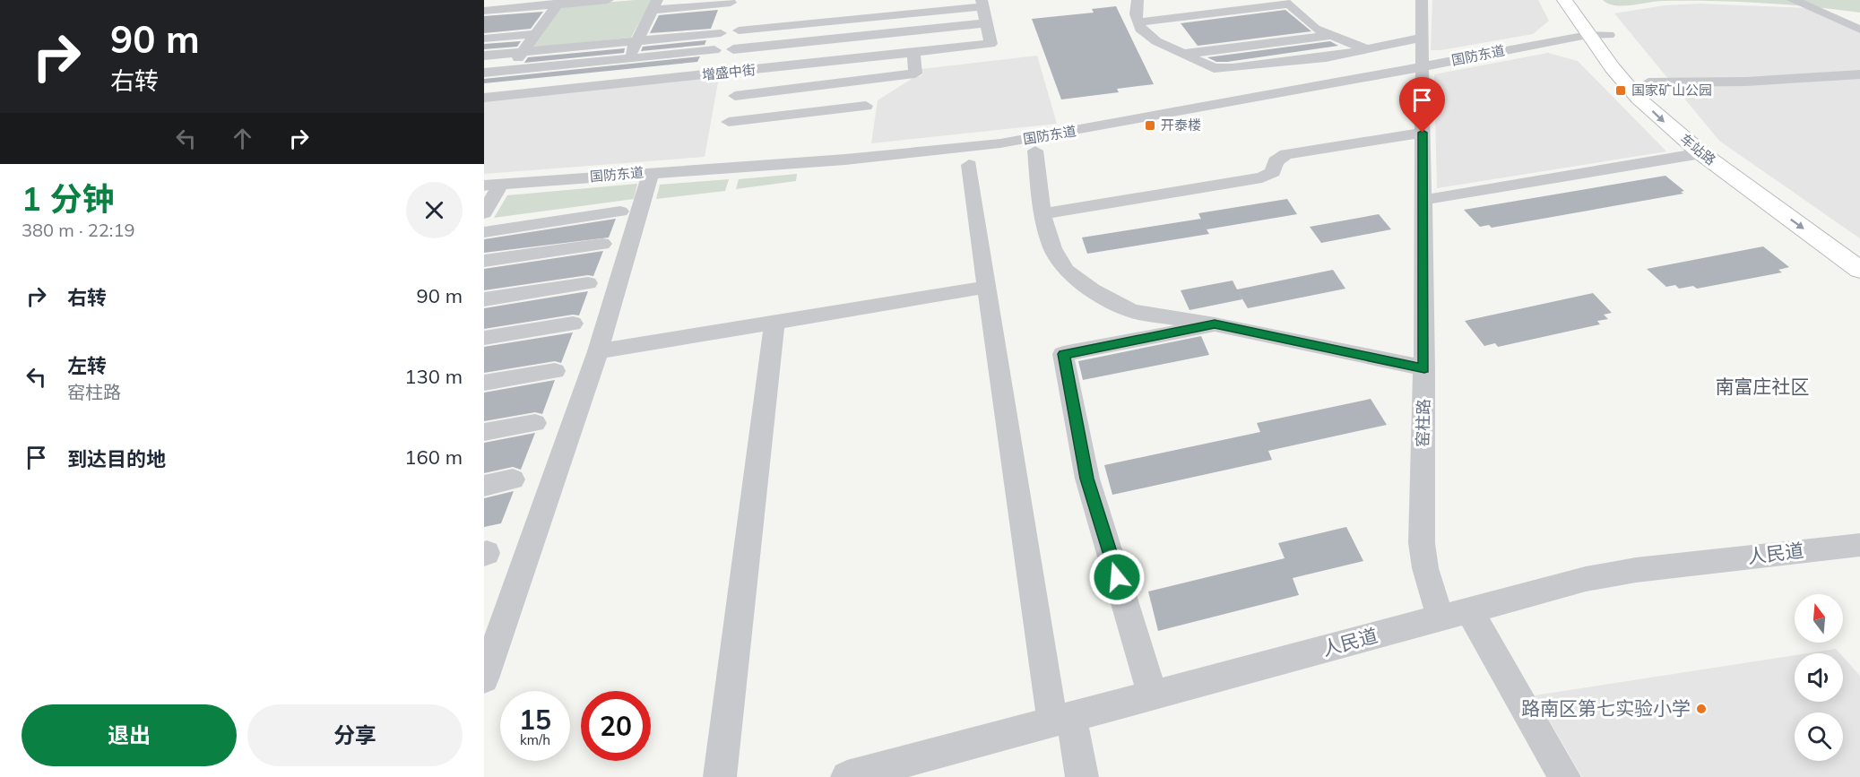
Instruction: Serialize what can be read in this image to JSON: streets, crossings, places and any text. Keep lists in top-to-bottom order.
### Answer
{
  "streets": {
    "main road": ["车站路"],
    "street": [
      "国防东道",
      "增盛中街",
      "窑柱路",
      "人民道"
    ]
  },
  "crossings": [
    ["国防东道", "车站路"],
    ["国防东道", "窑柱路"],
    ["窑柱路", "人民道"]
  ],
  "districts": ["南富庄社区"],
  "places": {
    "transit": ["国家矿山公园", "开泰楼"],
    "other": ["路南区第七实验小学"]
  },
  "north": "top",
  "page": {
    "turn": ["90 m", "右转"],
    "heading": ["1 分钟", "380 m · 22:19"],
    "list": [
      {
        "name": "右转",
        "value": "90 m"
      },
      {
        "name": "左转",
        "note": "窑柱路",
        "value": "130 m"
      },
      {
        "name": "到达目的地",
        "value": "160 m"
      }
    ],
    "speed": "15 km/h",
    "limit": "20",
    "buttons": ["退出", "分享"]
  }
}
